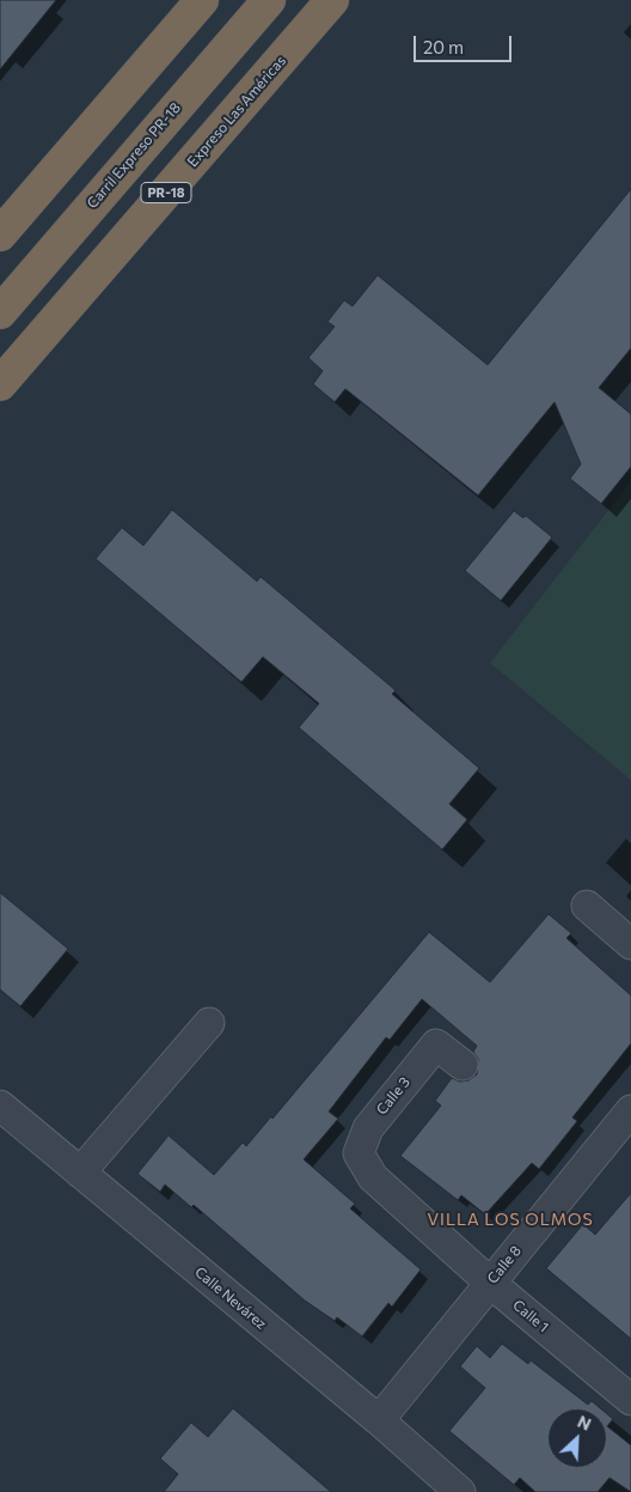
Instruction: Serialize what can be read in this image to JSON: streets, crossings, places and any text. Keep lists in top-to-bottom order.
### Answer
{
  "streets": {
    "highway": ["Expreso Las Américas", "Carril Expreso PR-18", "PR-18"],
    "street": [
      "Calle 3",
      "Calle 8",
      "Calle Nevárez",
      "Calle 1"
    ]
  },
  "crossings": [
    ["Calle 3", "Calle 1"],
    ["Calle 8", "Calle Nevárez"],
    ["Calle 8", "Calle 1"]
  ],
  "districts": ["VILLA LOS OLMOS"],
  "scale_bar": "20 m",
  "north": "top right"
}
